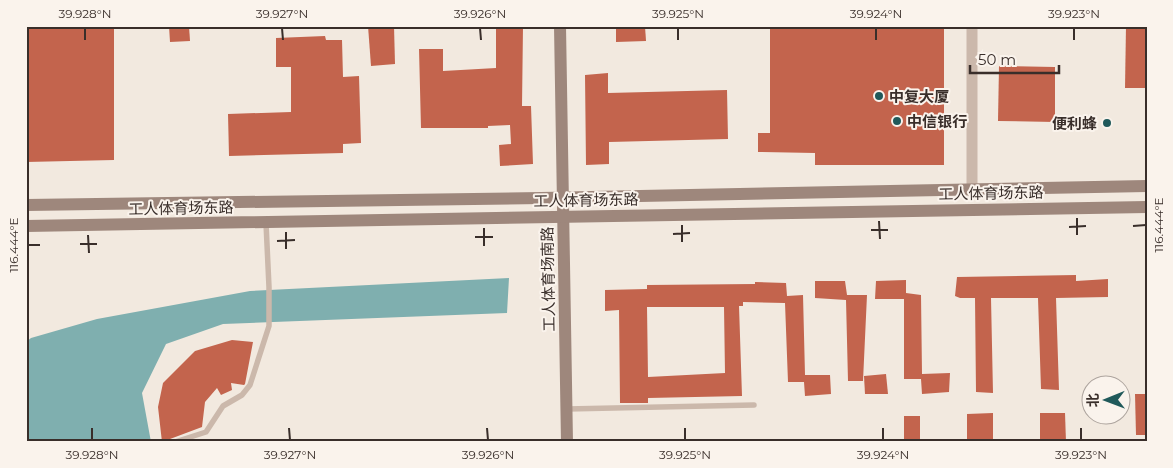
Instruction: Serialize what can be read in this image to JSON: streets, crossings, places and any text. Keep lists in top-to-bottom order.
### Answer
{
  "streets": {
    "main road": ["工人体育场东路", "工人体育场南路"]
  },
  "crossings": [
    ["工人体育场东路", "工人体育场南路"]
  ],
  "places": ["中复大厦", "中信银行", "便利蜂"],
  "scale_bar": "50 m",
  "north": "left",
  "coordinates": [
    "39.928°N",
    "39.927°N",
    "39.926°N",
    "39.925°N",
    "39.924°N",
    "39.923°N",
    "116.444°E"
  ]
}
